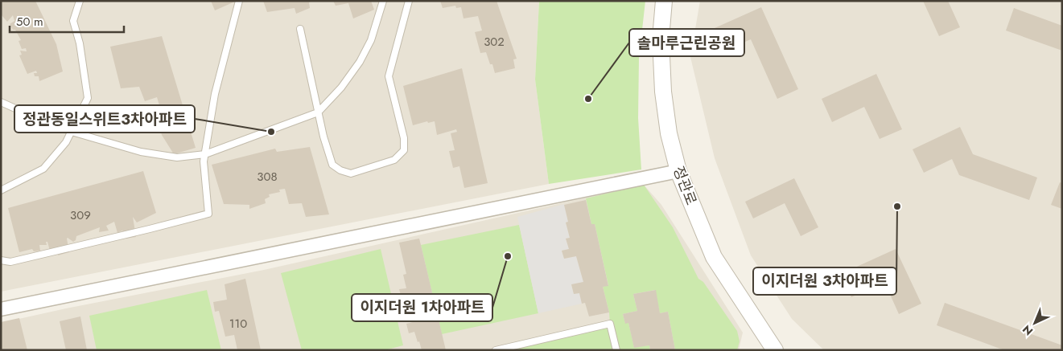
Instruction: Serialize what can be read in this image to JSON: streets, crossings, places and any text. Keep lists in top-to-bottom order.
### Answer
{
  "streets": {
    "street": ["정관로"]
  },
  "places": [
    "솔마루근린공원",
    "정관동일스위트3차아파트",
    "이지더원 3차아파트",
    "이지더원 1차아파트"
  ],
  "house_numbers": [
    "302",
    "308",
    "309",
    "110"
  ],
  "scale_bar": "50 m",
  "north": "bottom left"
}
